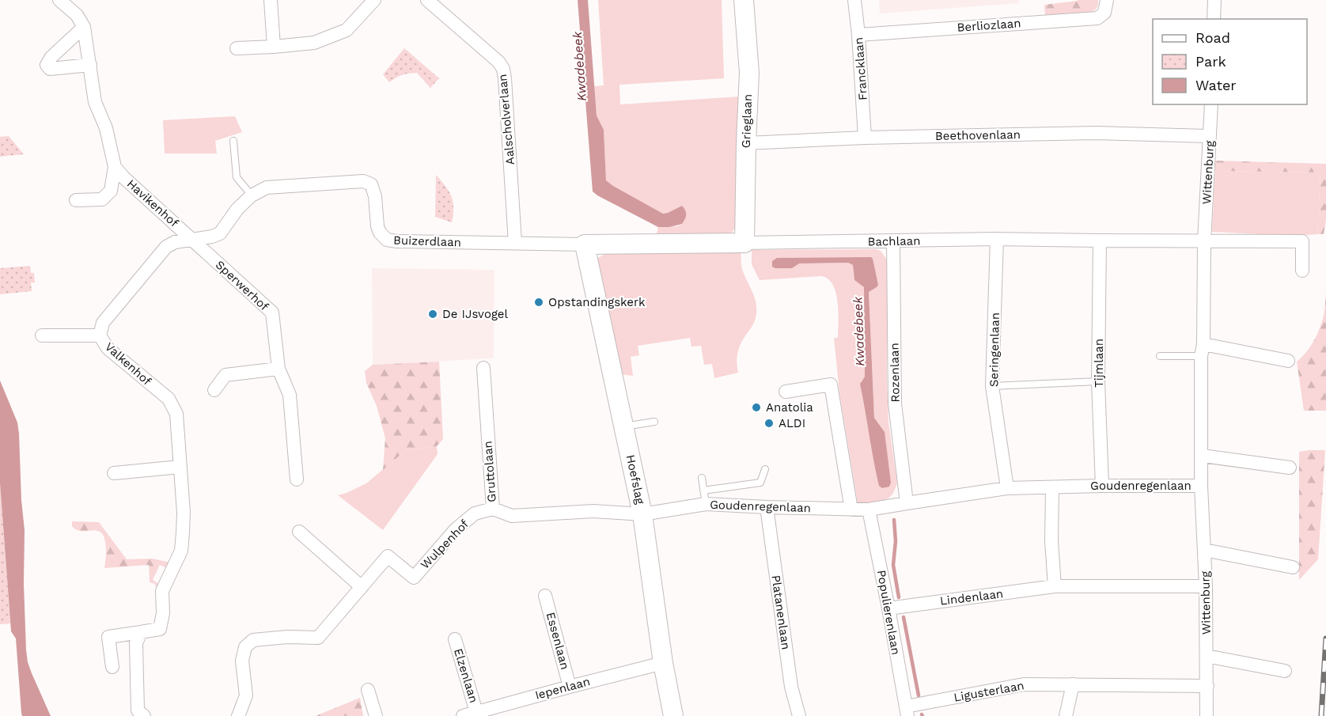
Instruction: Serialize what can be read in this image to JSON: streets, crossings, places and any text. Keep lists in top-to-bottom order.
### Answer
{
  "streets": {
    "street": [
      "Berliozlaan",
      "Francklaan",
      "Aalscholverlaan",
      "Grieglaan",
      "Beethovenlaan",
      "Wittenburg",
      "Havikenhof",
      "Buizerdlaan",
      "Bachlaan",
      "Sperwerhof",
      "Seringenlaan",
      "Tijmlaan",
      "Valkenhof",
      "Rozenlaan",
      "Gruttolaan",
      "Hoefslag",
      "Goudenregenlaan",
      "Wulpenhof",
      "Lindenlaan",
      "Platanenlaan",
      "Populierenlaan",
      "Essenlaan",
      "Elzenlaan",
      "Iepenlaan",
      "Ligusterlaan"
    ]
  },
  "crossings": [
    ["Berliozlaan", "Francklaan"],
    ["Francklaan", "Beethovenlaan"],
    ["Aalscholverlaan", "Buizerdlaan"],
    ["Grieglaan", "Beethovenlaan"],
    ["Grieglaan", "Bachlaan"],
    ["Beethovenlaan", "Wittenburg"],
    ["Wittenburg", "Bachlaan"],
    ["Wittenburg", "Goudenregenlaan"],
    ["Wittenburg", "Lindenlaan"],
    ["Wittenburg", "Ligusterlaan"],
    ["Havikenhof", "Buizerdlaan"],
    ["Havikenhof", "Sperwerhof"],
    ["Havikenhof", "Valkenhof"],
    ["Buizerdlaan", "Bachlaan"],
    ["Buizerdlaan", "Sperwerhof"],
    ["Buizerdlaan", "Valkenhof"],
    ["Buizerdlaan", "Hoefslag"],
    ["Bachlaan", "Seringenlaan"],
    ["Bachlaan", "Tijmlaan"],
    ["Bachlaan", "Rozenlaan"],
    ["Bachlaan", "Hoefslag"],
    ["Sperwerhof", "Valkenhof"],
    ["Seringenlaan", "Goudenregenlaan"],
    ["Tijmlaan", "Goudenregenlaan"],
    ["Rozenlaan", "Goudenregenlaan"],
    ["Gruttolaan", "Hoefslag"],
    ["Gruttolaan", "Goudenregenlaan"],
    ["Gruttolaan", "Wulpenhof"],
    ["Hoefslag", "Goudenregenlaan"],
    ["Hoefslag", "Iepenlaan"],
    ["Goudenregenlaan", "Platanenlaan"],
    ["Goudenregenlaan", "Populierenlaan"],
    ["Lindenlaan", "Populierenlaan"],
    ["Populierenlaan", "Ligusterlaan"],
    ["Essenlaan", "Iepenlaan"],
    ["Elzenlaan", "Iepenlaan"]
  ],
  "water": ["Kwadebeek"],
  "places": [
    "Opstandingskerk",
    "De IJsvogel",
    "Anatolia",
    "ALDI"
  ],
  "legend": ["Road", "Park", "Water"]
}
